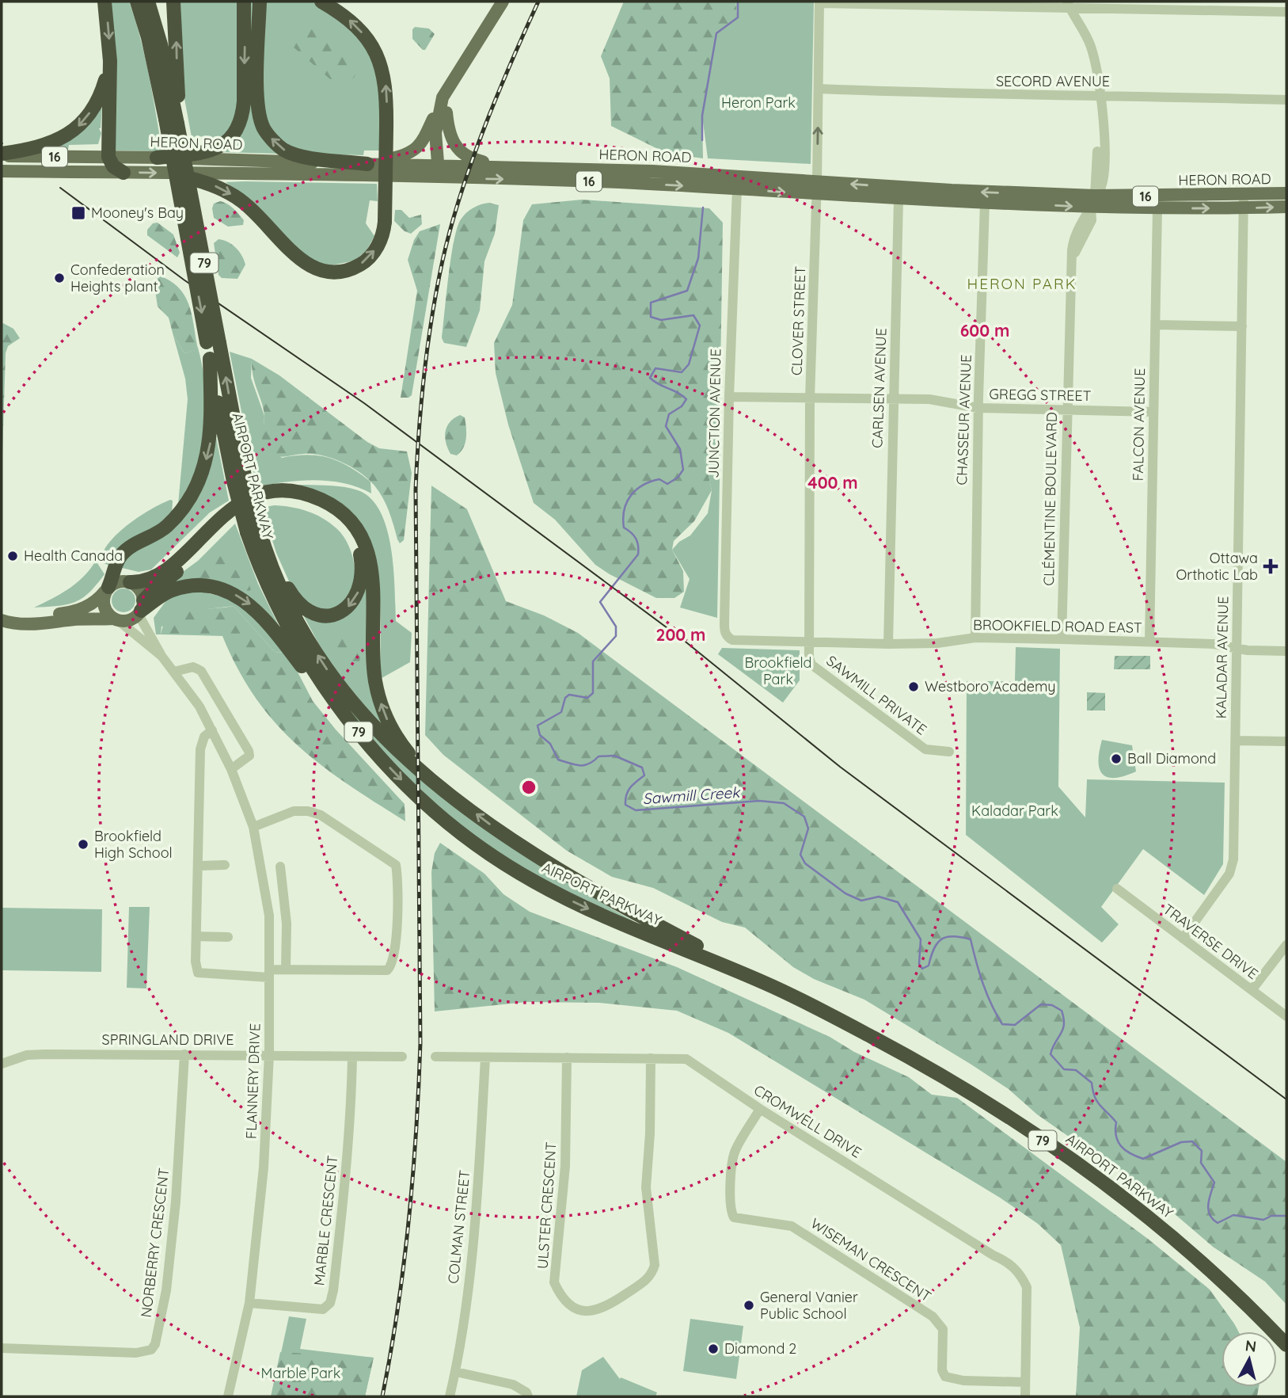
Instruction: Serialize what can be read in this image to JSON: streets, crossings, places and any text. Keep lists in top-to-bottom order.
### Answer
{
  "streets": {
    "highway": ["79", "AIRPORT PARKWAY"],
    "main road": ["HERON ROAD", "16"],
    "street": [
      "SECORD AVENUE",
      "CLOVER STREET",
      "CARLSEN AVENUE",
      "GREGG STREET",
      "JUNCTION AVENUE",
      "CHASSEUR AVENUE",
      "FALCON AVENUE",
      "CLÉMENTINE BOULEVARD",
      "BROOKFIELD ROAD EAST",
      "KALADAR AVENUE",
      "SAWMILL PRIVATE",
      "TRAVERSE DRIVE",
      "SPRINGLAND DRIVE",
      "FLANNERY DRIVE",
      "CROMWELL DRIVE",
      "ULSTER CRESCENT",
      "MARBLE CRESCENT",
      "COLMAN STREET",
      "NORBERRY CRESCENT",
      "WISEMAN CRESCENT"
    ]
  },
  "crossings": [
    ["SECORD AVENUE", "CLOVER STREET"],
    ["SECORD AVENUE", "CLÉMENTINE BOULEVARD"],
    ["HERON ROAD", "CLOVER STREET"],
    ["HERON ROAD", "CARLSEN AVENUE"],
    ["HERON ROAD", "JUNCTION AVENUE"],
    ["HERON ROAD", "CHASSEUR AVENUE"],
    ["HERON ROAD", "FALCON AVENUE"],
    ["HERON ROAD", "CLÉMENTINE BOULEVARD"],
    ["HERON ROAD", "KALADAR AVENUE"],
    ["79", "AIRPORT PARKWAY"],
    ["CLOVER STREET", "GREGG STREET"],
    ["CLOVER STREET", "BROOKFIELD ROAD EAST"],
    ["CLOVER STREET", "SAWMILL PRIVATE"],
    ["CARLSEN AVENUE", "GREGG STREET"],
    ["CARLSEN AVENUE", "BROOKFIELD ROAD EAST"],
    ["GREGG STREET", "JUNCTION AVENUE"],
    ["GREGG STREET", "CHASSEUR AVENUE"],
    ["GREGG STREET", "FALCON AVENUE"],
    ["GREGG STREET", "CLÉMENTINE BOULEVARD"],
    ["JUNCTION AVENUE", "BROOKFIELD ROAD EAST"],
    ["CHASSEUR AVENUE", "BROOKFIELD ROAD EAST"],
    ["FALCON AVENUE", "BROOKFIELD ROAD EAST"],
    ["CLÉMENTINE BOULEVARD", "BROOKFIELD ROAD EAST"],
    ["BROOKFIELD ROAD EAST", "KALADAR AVENUE"],
    ["BROOKFIELD ROAD EAST", "SAWMILL PRIVATE"],
    ["KALADAR AVENUE", "TRAVERSE DRIVE"],
    ["SPRINGLAND DRIVE", "FLANNERY DRIVE"],
    ["SPRINGLAND DRIVE", "MARBLE CRESCENT"],
    ["SPRINGLAND DRIVE", "NORBERRY CRESCENT"],
    ["FLANNERY DRIVE", "MARBLE CRESCENT"],
    ["CROMWELL DRIVE", "ULSTER CRESCENT"],
    ["CROMWELL DRIVE", "COLMAN STREET"],
    ["CROMWELL DRIVE", "WISEMAN CRESCENT"]
  ],
  "districts": ["HERON PARK"],
  "water": ["Sawmill Creek"],
  "parks": [
    "Heron Park",
    "Brookfield Park",
    "Kaladar Park",
    "Marble Park"
  ],
  "places": {
    "transit": ["Mooney's Bay"],
    "other": [
      "Confederation Heights plant",
      "Health Canada",
      "Westboro Academy",
      "Ball Diamond",
      "Brookfield High School",
      "General Vanier Public School",
      "Diamond 2"
    ],
    "health": ["Ottawa Orthotic Lab"]
  },
  "north": "top",
  "rings": ["600 m", "400 m", "200 m"]
}
